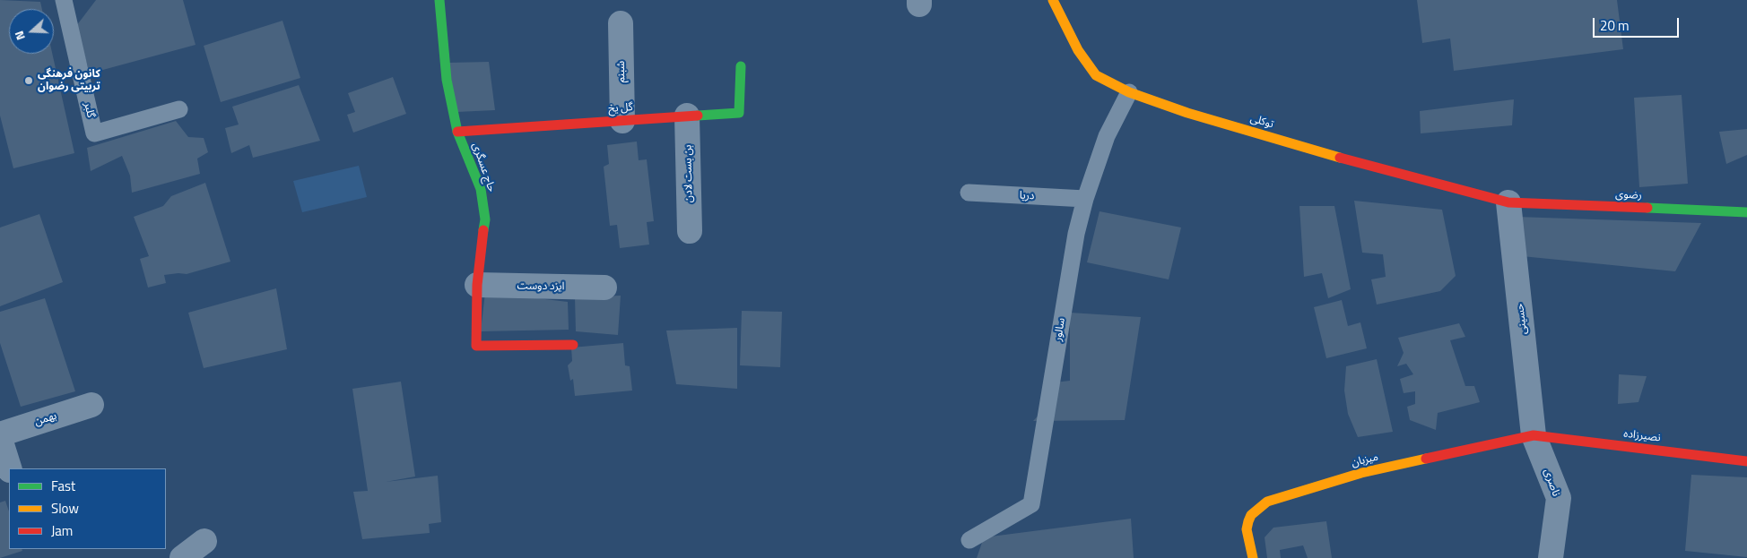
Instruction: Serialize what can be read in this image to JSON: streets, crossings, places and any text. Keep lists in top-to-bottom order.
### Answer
{
  "streets": {
    "street": [
      "شبنم",
      "گل یخ",
      "توکلی",
      "حاج عسگری",
      "بن بست لادن",
      "رضوى",
      "ایزد دوست",
      "حسینی",
      "بهمن",
      "نصیرزاده",
      "میزبان",
      "ناصری"
    ],
    "lane": ["گلبر", "دریا", "سالور"]
  },
  "crossings": [
    ["شبنم", "گل یخ"],
    ["گل یخ", "حاج عسگری"],
    ["گل یخ", "بن بست لادن"],
    ["توکلی", "رضوى"],
    ["توکلی", "حسینی"],
    ["توکلی", "سالور"],
    ["حاج عسگری", "ایزد دوست"],
    ["رضوى", "حسینی"],
    ["دریا", "سالور"],
    ["حسینی", "نصیرزاده"],
    ["حسینی", "میزبان"],
    ["حسینی", "ناصری"],
    ["نصیرزاده", "میزبان"],
    ["نصیرزاده", "ناصری"],
    ["میزبان", "ناصری"]
  ],
  "places": ["کانون فرهنگی تربیتی رضوان"],
  "legend": ["Fast", "Slow", "Jam"],
  "scale_bar": "20 m",
  "north": "left"
}
